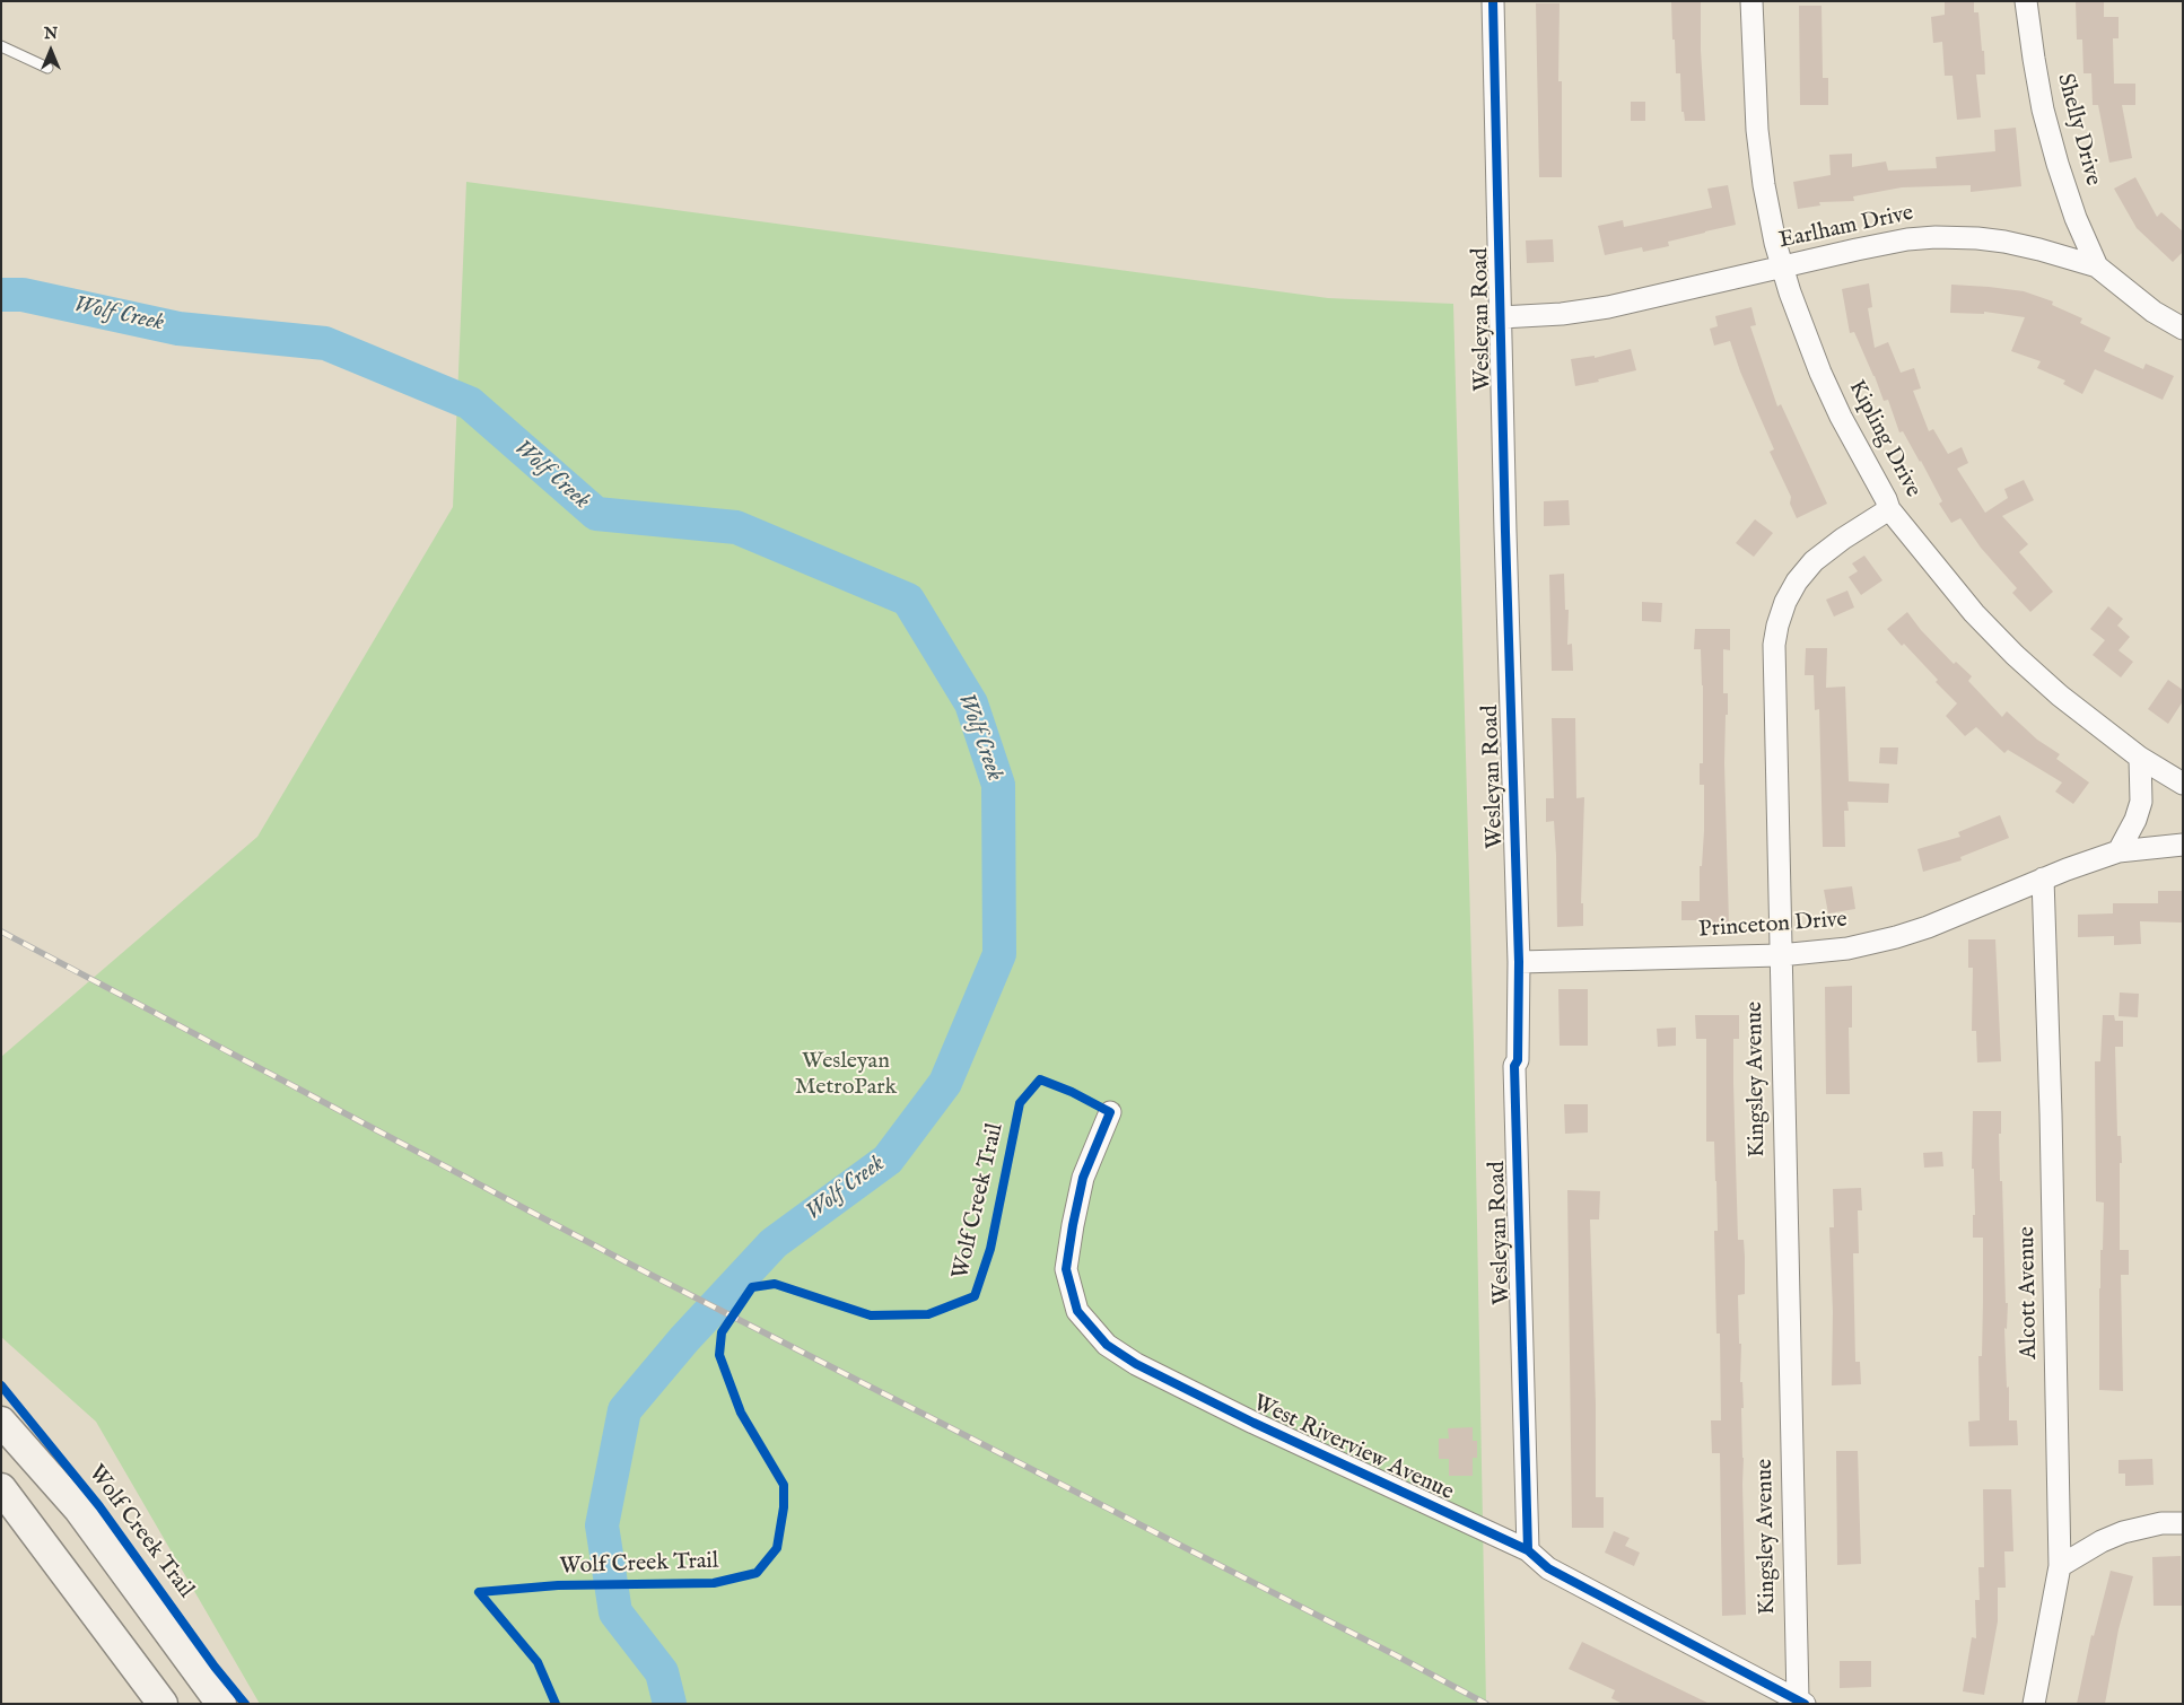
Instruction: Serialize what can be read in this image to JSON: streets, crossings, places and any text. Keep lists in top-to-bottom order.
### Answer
{
  "streets": {
    "street": [
      "Shelly Drive",
      "Earlham Drive",
      "Wesleyan Road",
      "Kipling Drive",
      "Princeton Drive",
      "Kingsley Avenue",
      "Alcott Avenue",
      "West Riverview Avenue"
    ],
    "cycle path": ["Wolf Creek Trail"]
  },
  "crossings": [
    ["Shelly Drive", "Earlham Drive"],
    ["Earlham Drive", "Wesleyan Road"],
    ["Earlham Drive", "Kipling Drive"],
    ["Wesleyan Road", "Princeton Drive"],
    ["Wesleyan Road", "West Riverview Avenue"],
    ["Kipling Drive", "Kingsley Avenue"],
    ["Princeton Drive", "Kingsley Avenue"],
    ["Princeton Drive", "Alcott Avenue"],
    ["Kingsley Avenue", "West Riverview Avenue"]
  ],
  "water": ["Wolf Creek"],
  "parks": ["Wesleyan MetroPark"],
  "north": "top"
}
